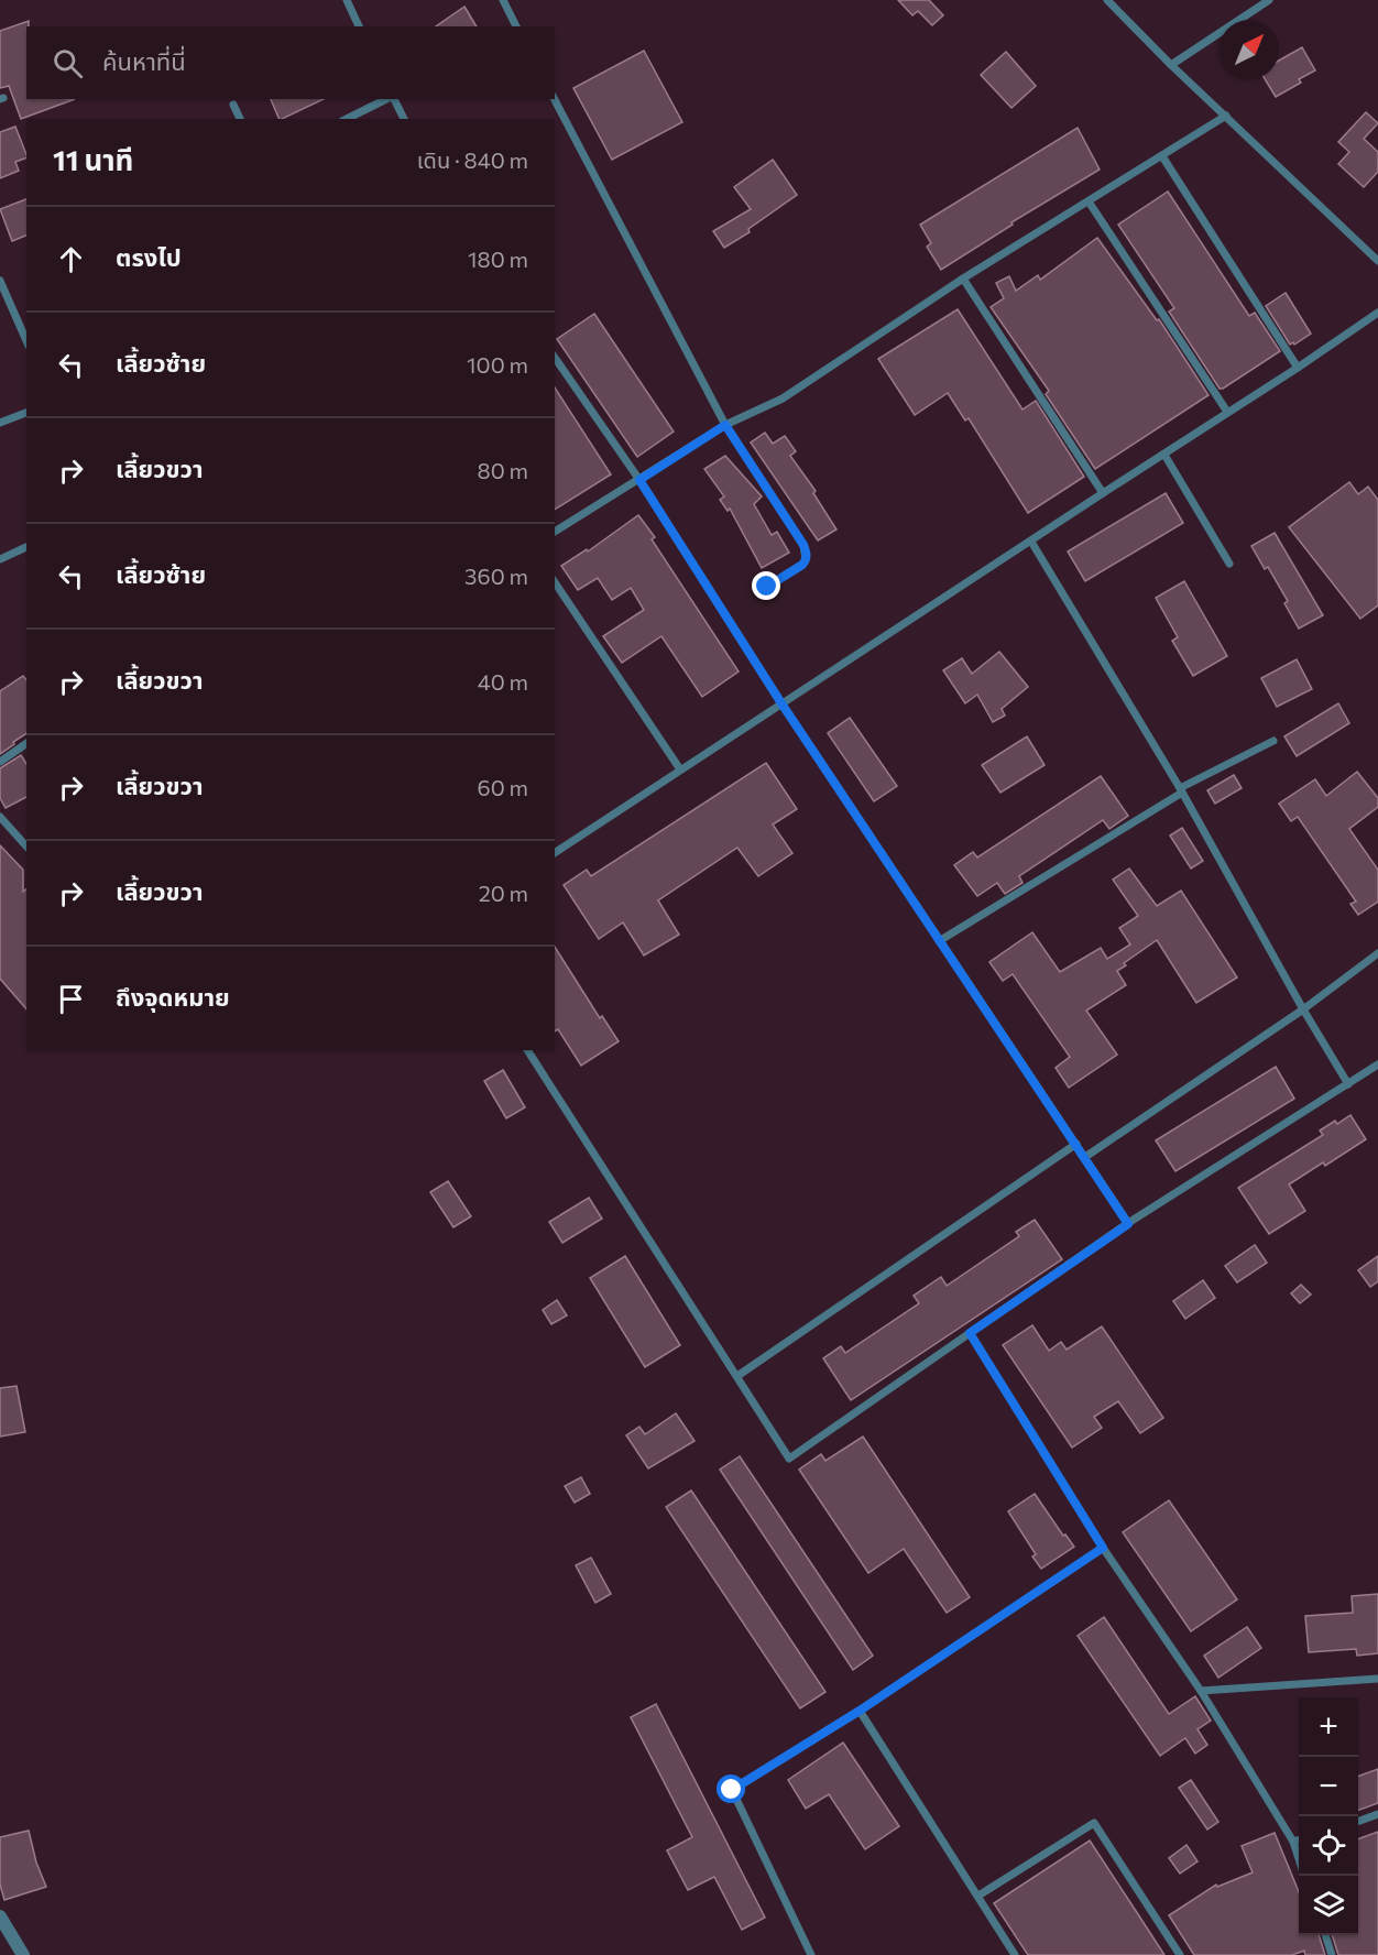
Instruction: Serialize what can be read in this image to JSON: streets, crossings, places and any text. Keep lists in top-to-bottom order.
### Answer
{
  "north": "top right",
  "page": {
    "search": "ค้นหาที่นี่",
    "heading": ["11 นาที", "เดิน · 840 m"],
    "list": [
      ["ตรงไป", "180 m"],
      ["เลี้ยวซ้าย", "100 m"],
      ["เลี้ยวขวา", "80 m"],
      ["เลี้ยวซ้าย", "360 m"],
      ["เลี้ยวขวา", "40 m"],
      ["เลี้ยวขวา", "60 m"],
      ["เลี้ยวขวา", "20 m"],
      "ถึงจุดหมาย"
    ],
    "map_buttons": ["+", "−"]
  }
}
